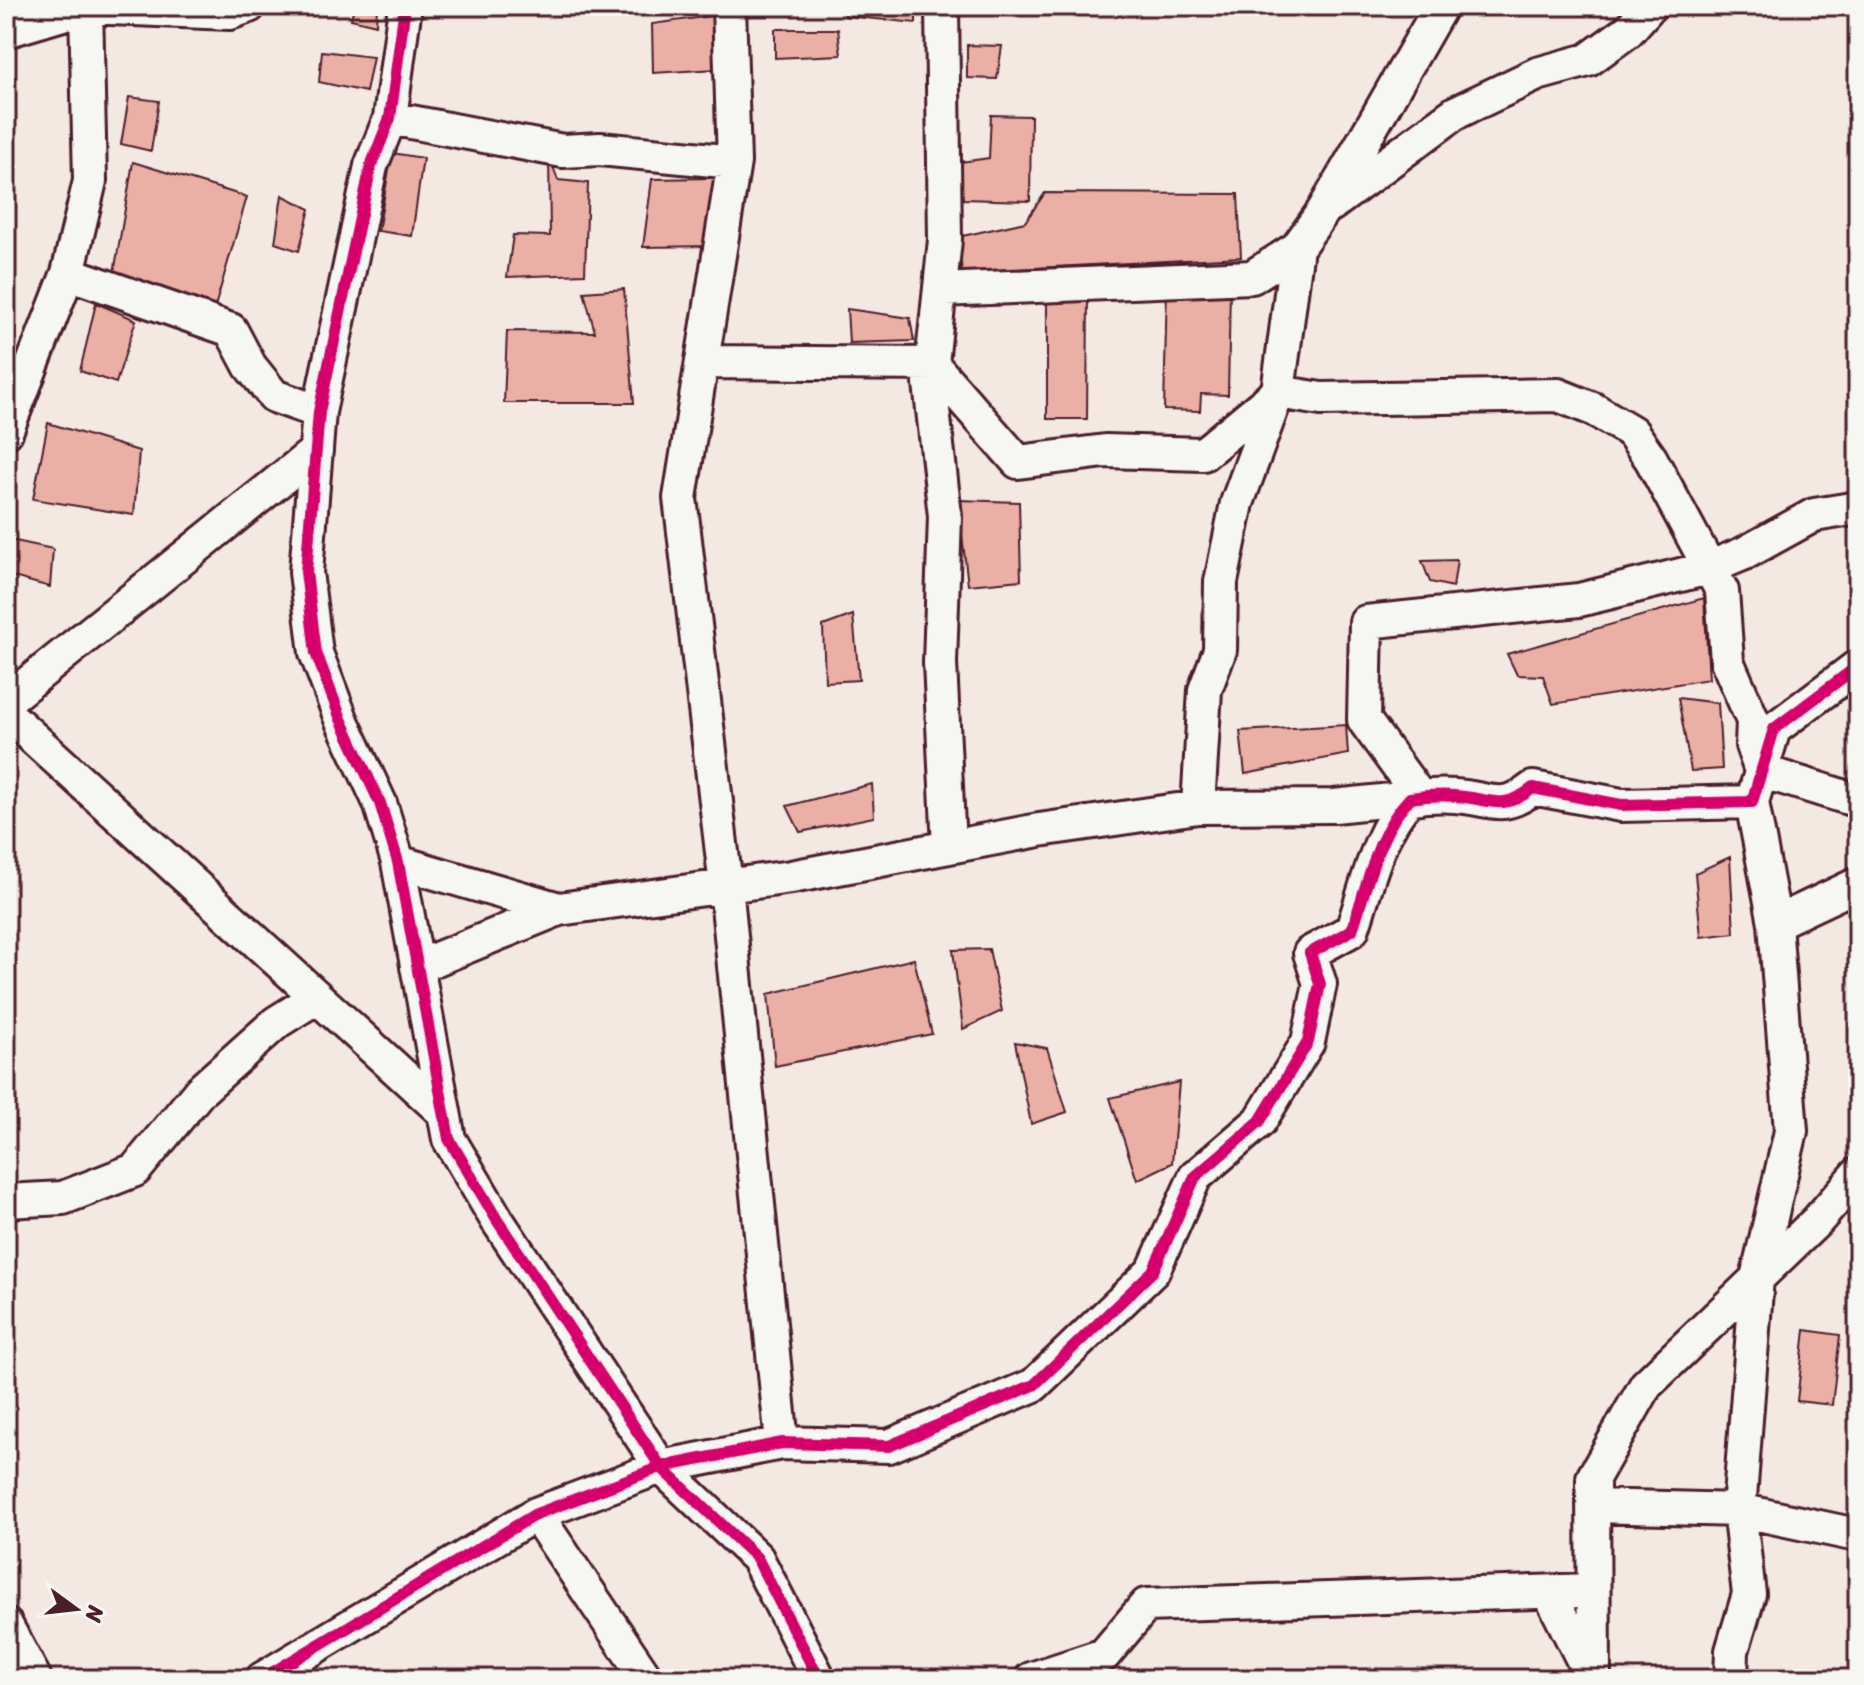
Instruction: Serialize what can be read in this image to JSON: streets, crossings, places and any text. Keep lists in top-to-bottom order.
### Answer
{
  "north": "right"
}
